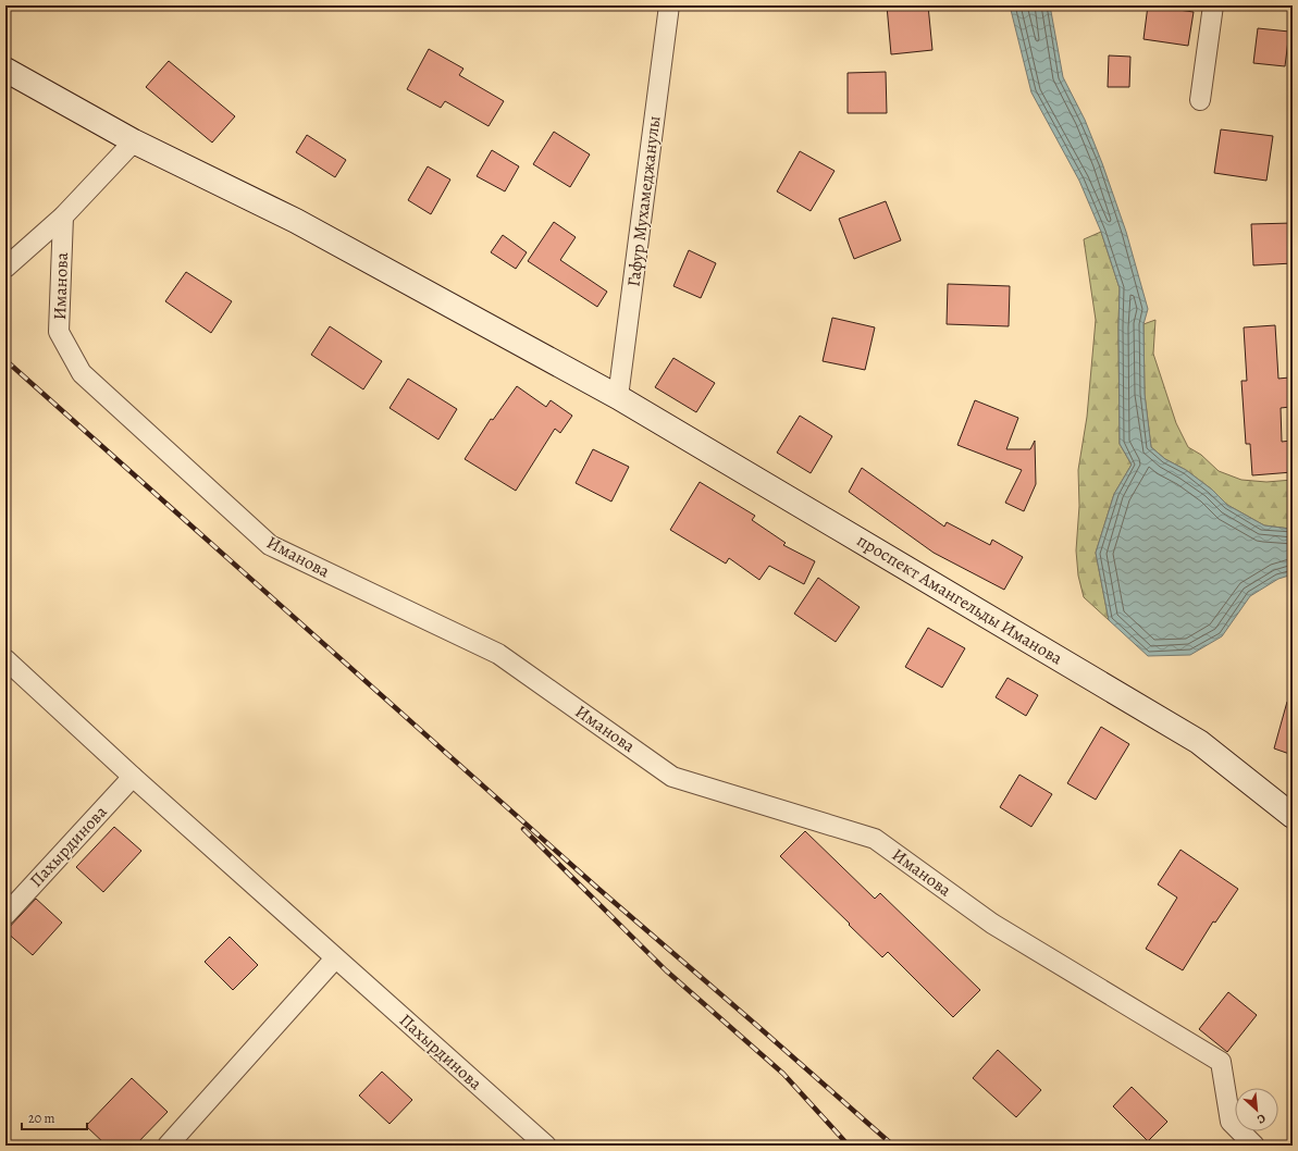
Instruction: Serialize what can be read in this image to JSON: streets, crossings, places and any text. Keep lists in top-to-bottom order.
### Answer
{
  "streets": {
    "main road": ["проспект Амангельды Иманова"],
    "street": ["Гафур Мухамеджанулы", "Иманова", "Пахырдинова"]
  },
  "crossings": [
    ["Гафур Мухамеджанулы", "проспект Амангельды Иманова"]
  ],
  "scale_bar": "20 m",
  "north": "bottom right"
}
